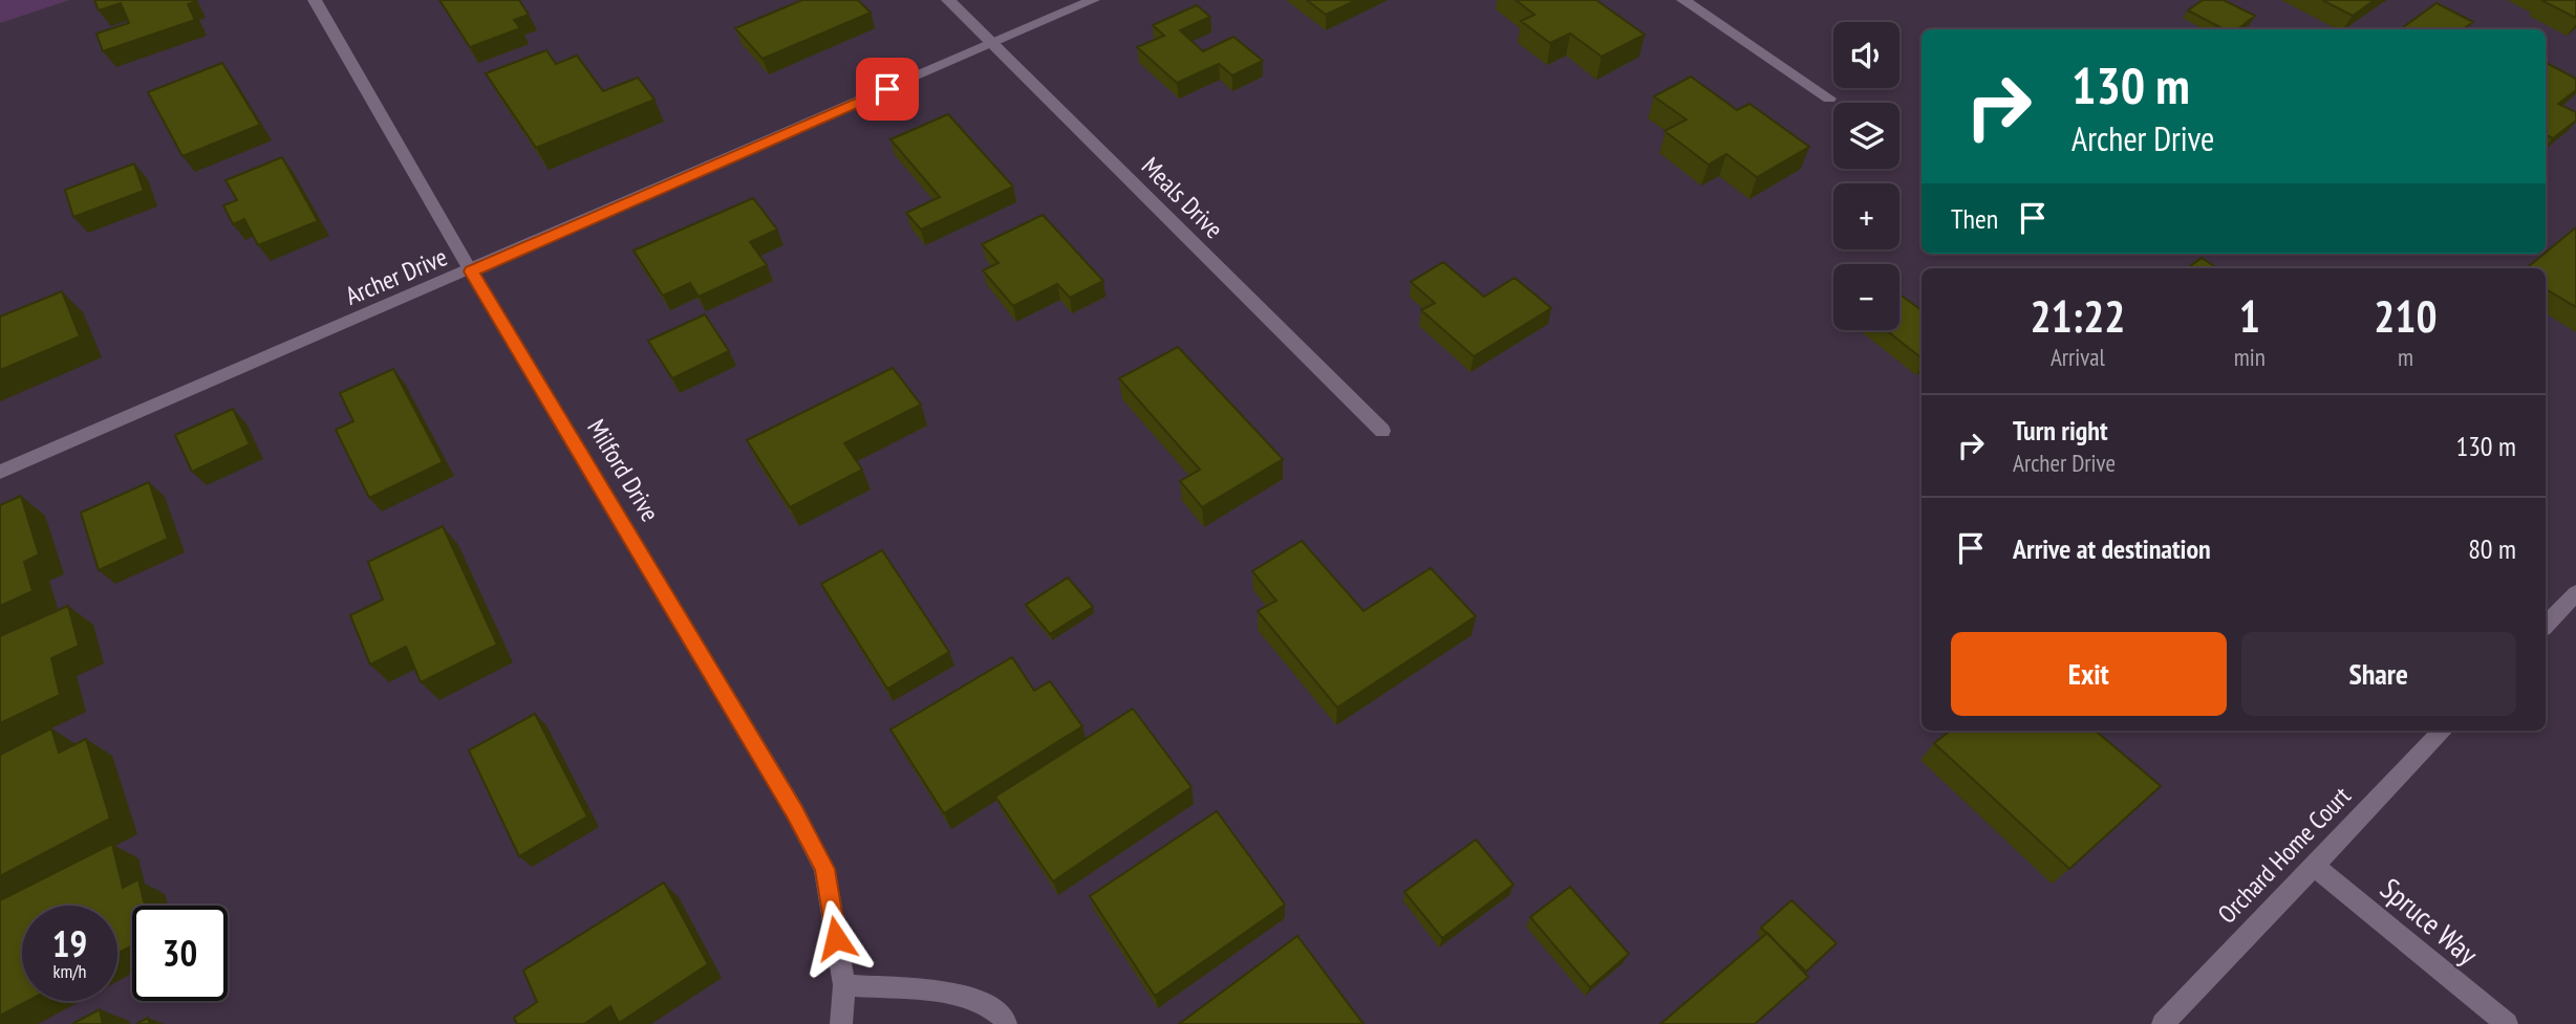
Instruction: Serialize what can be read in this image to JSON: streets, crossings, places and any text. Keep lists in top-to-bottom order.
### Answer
{
  "streets": {
    "street": [
      "Meals Drive",
      "Archer Drive",
      "Milford Drive",
      "Orchard Home Court",
      "Spruce Way"
    ]
  },
  "crossings": [
    ["Meals Drive", "Archer Drive"],
    ["Archer Drive", "Milford Drive"],
    ["Orchard Home Court", "Spruce Way"]
  ],
  "page": {
    "map_buttons": ["+", "−"],
    "turn": ["130 m", "Archer Drive"],
    "then": "Then",
    "eta": [
      "21:22",
      "Arrival",
      "1",
      "min",
      "210",
      "m"
    ],
    "list": [
      {
        "name": "Turn right",
        "note": "Archer Drive",
        "value": "130 m"
      },
      {
        "name": "Arrive at destination",
        "value": "80 m"
      }
    ],
    "buttons": ["Exit", "Share"],
    "speed": "19 km/h",
    "limit": "30"
  }
}
